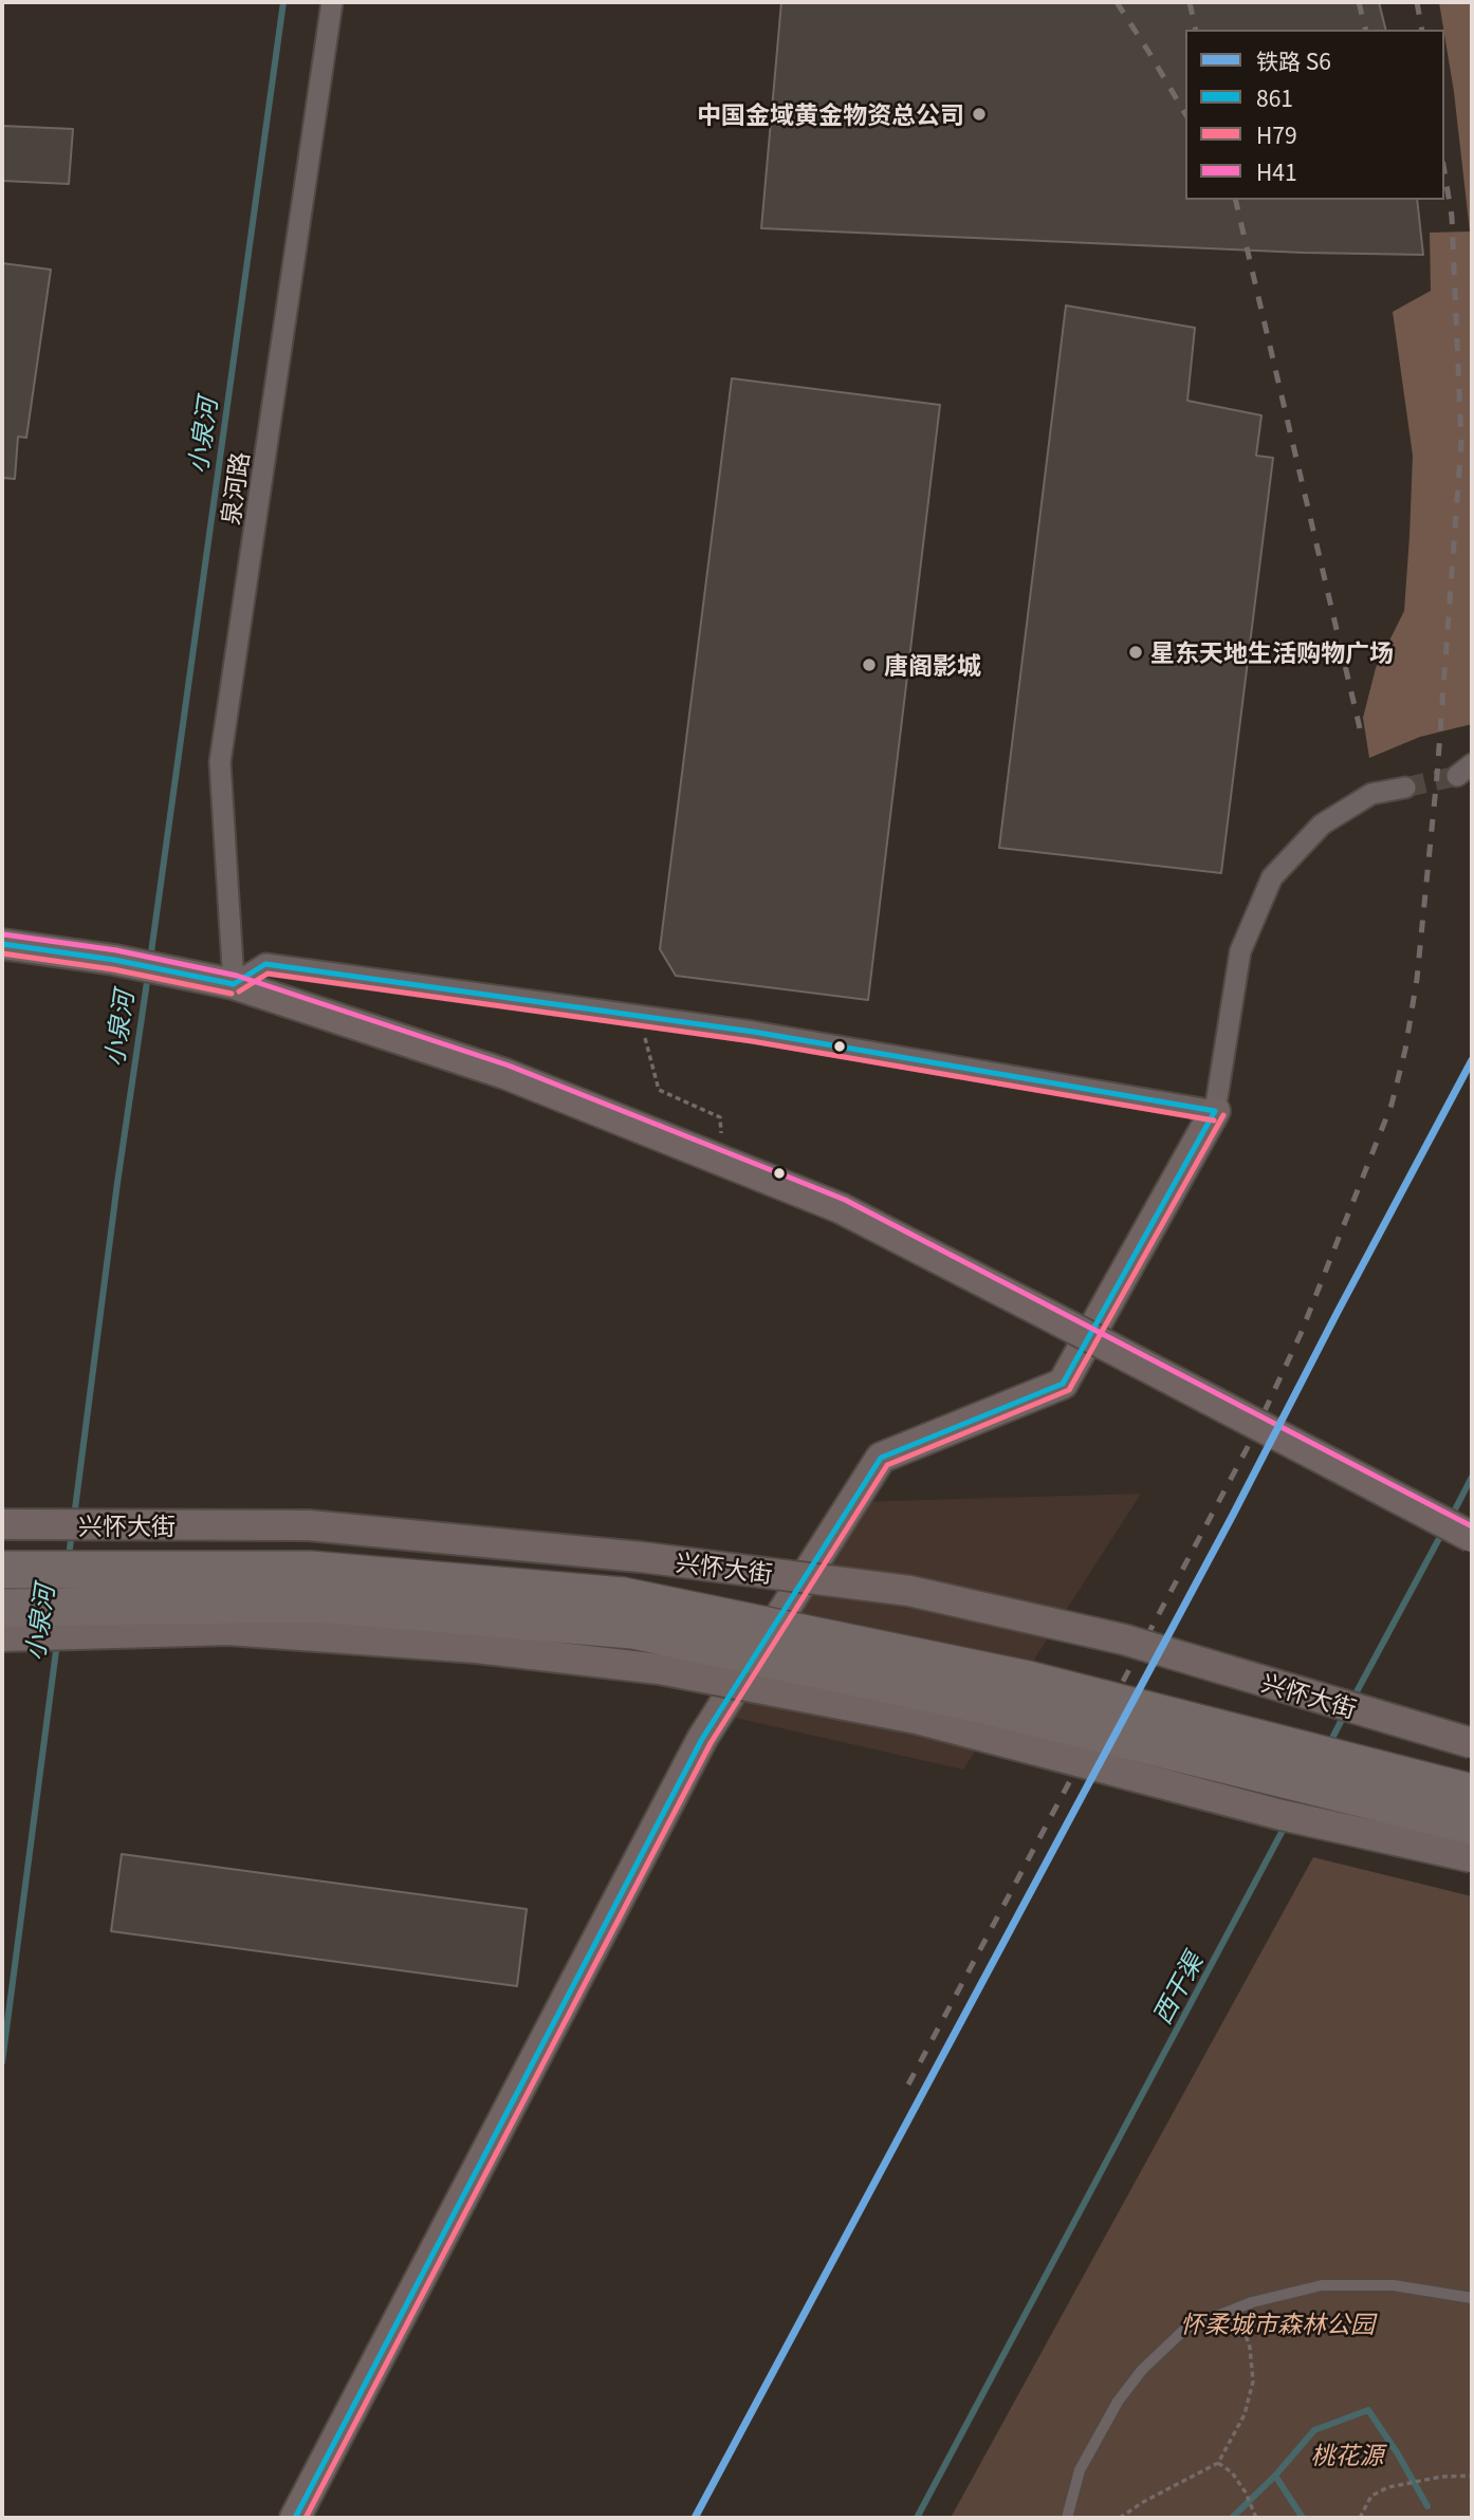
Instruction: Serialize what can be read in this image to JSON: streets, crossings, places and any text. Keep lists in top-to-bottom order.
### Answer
{
  "streets": {
    "street": ["泉河路", "兴怀大街"]
  },
  "water": ["小泉河", "西干渠"],
  "parks": ["怀柔城市森林公园", "桃花源"],
  "places": ["中国金域黄金物资总公司", "星东天地生活购物广场", "唐阁影城"],
  "lines": [
    "transit line H41",
    "transit line 861",
    "transit line H79",
    "rail line S6"
  ],
  "legend": [
    "铁路 S6",
    "861",
    "H79",
    "H41"
  ]
}
